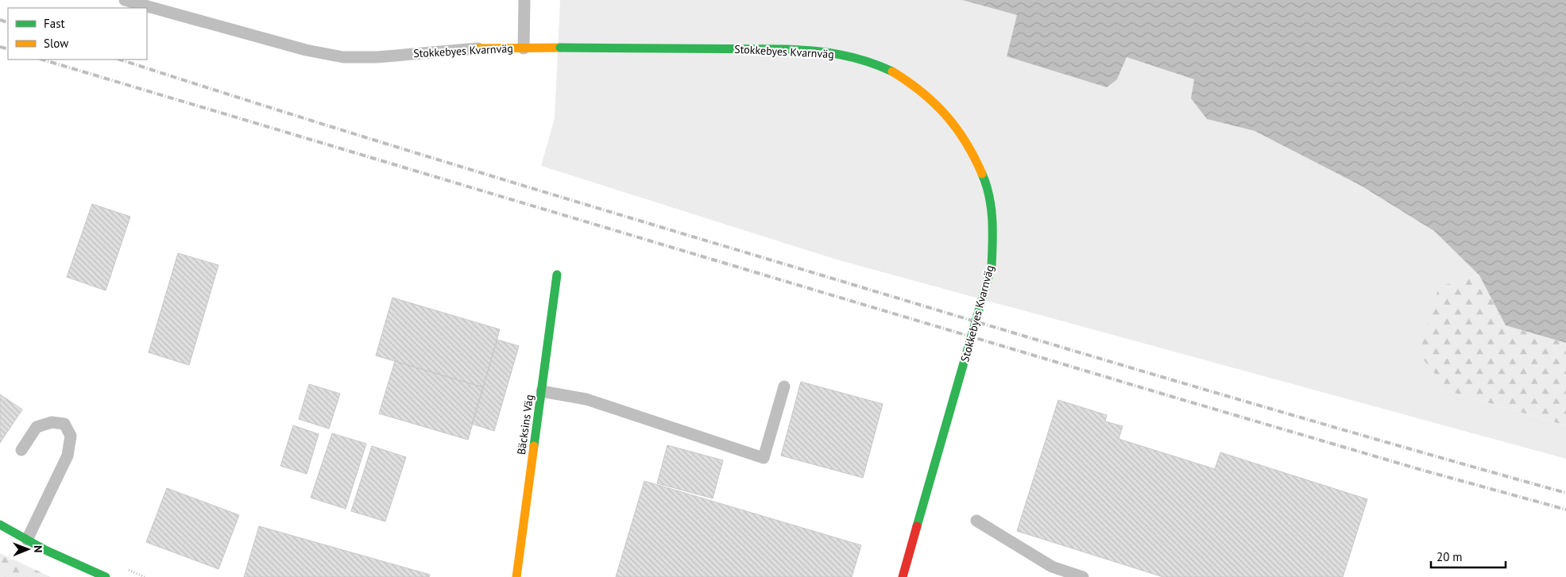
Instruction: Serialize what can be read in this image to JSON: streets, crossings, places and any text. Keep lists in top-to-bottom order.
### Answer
{
  "streets": {
    "street": ["Stokkebyes Kvarnväg", "Bäcksins Väg"]
  },
  "legend": ["Fast", "Slow"],
  "scale_bar": "20 m",
  "north": "right"
}
